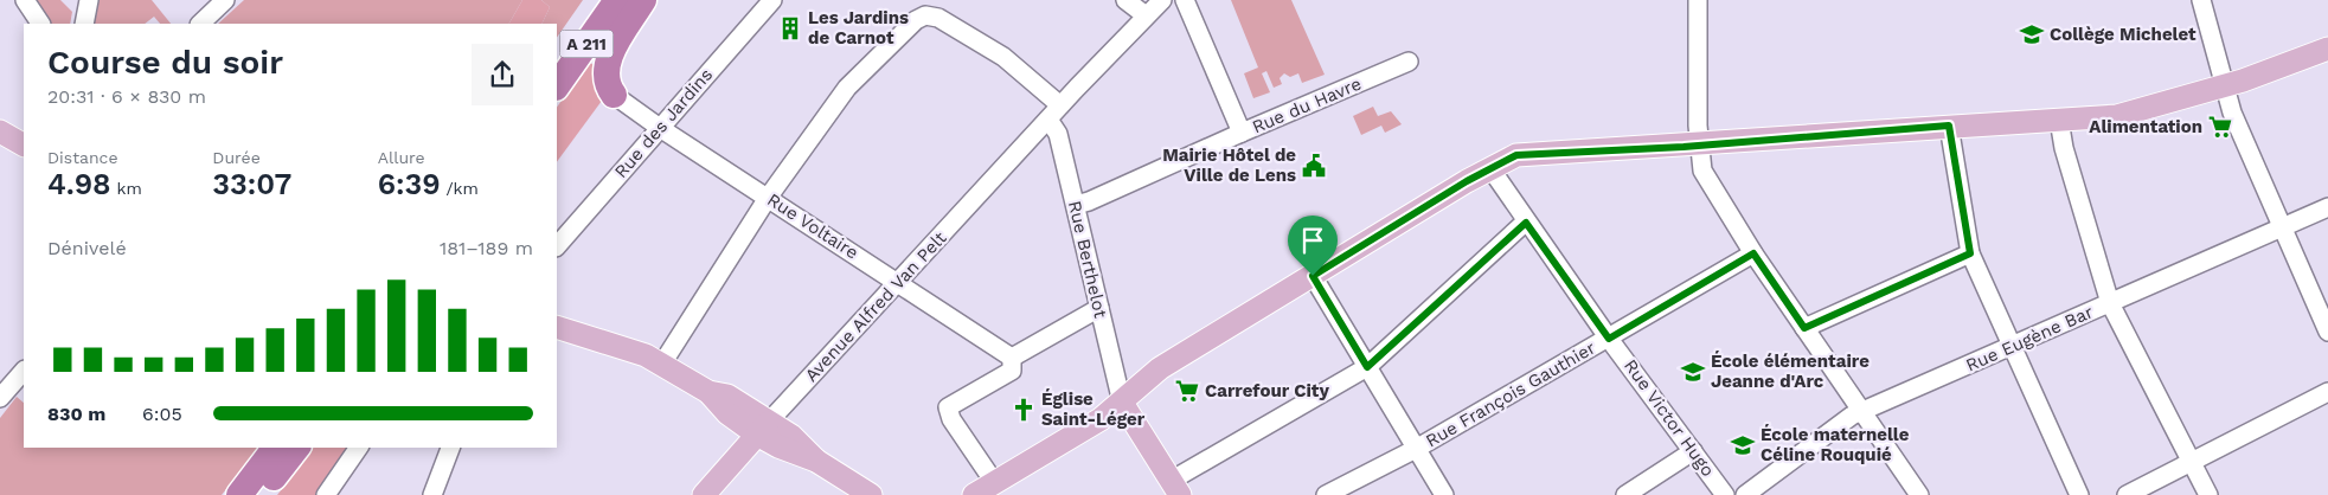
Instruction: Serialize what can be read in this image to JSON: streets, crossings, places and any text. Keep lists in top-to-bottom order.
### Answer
{
  "streets": {
    "highway": ["A 211"],
    "main road": ["Avenue Alfred Van Pelt"],
    "street": [
      "Rue du Havre",
      "Rue des Jardins",
      "Rue Voltaire",
      "Rue Berthelot",
      "Rue Eugène Bar",
      "Rue François Gauthier",
      "Rue Victor Hugo"
    ]
  },
  "crossings": [
    ["Rue du Havre", "Rue Berthelot"],
    ["Rue des Jardins", "Rue Voltaire"],
    ["Rue Voltaire", "Avenue Alfred Van Pelt"],
    ["Rue Berthelot", "Avenue Alfred Van Pelt"],
    ["Rue François Gauthier", "Rue Victor Hugo"]
  ],
  "places": {
    "building": ["Les Jardins de Carnot"],
    "school or university": ["Collège Michelet", "École élémentaire Jeanne d'Arc", "École maternelle Céline Rouquié"],
    "supermarket": ["Alimentation", "Carrefour City"],
    "public building": ["Mairie Hôtel de Ville de Lens"],
    "church": ["Église Saint-Léger"]
  },
  "page": {
    "heading": ["Course du soir", "20:31 · 6 × 830 m"],
    "stats": [
      ["Distance", "4.98 km"],
      ["Durée", "33:07"],
      ["Allure", "6:39 /km"]
    ],
    "chart": ["Dénivelé", "181–189 m"],
    "list": [
      {
        "name": "830 m",
        "note": "6:05"
      }
    ]
  }
}
